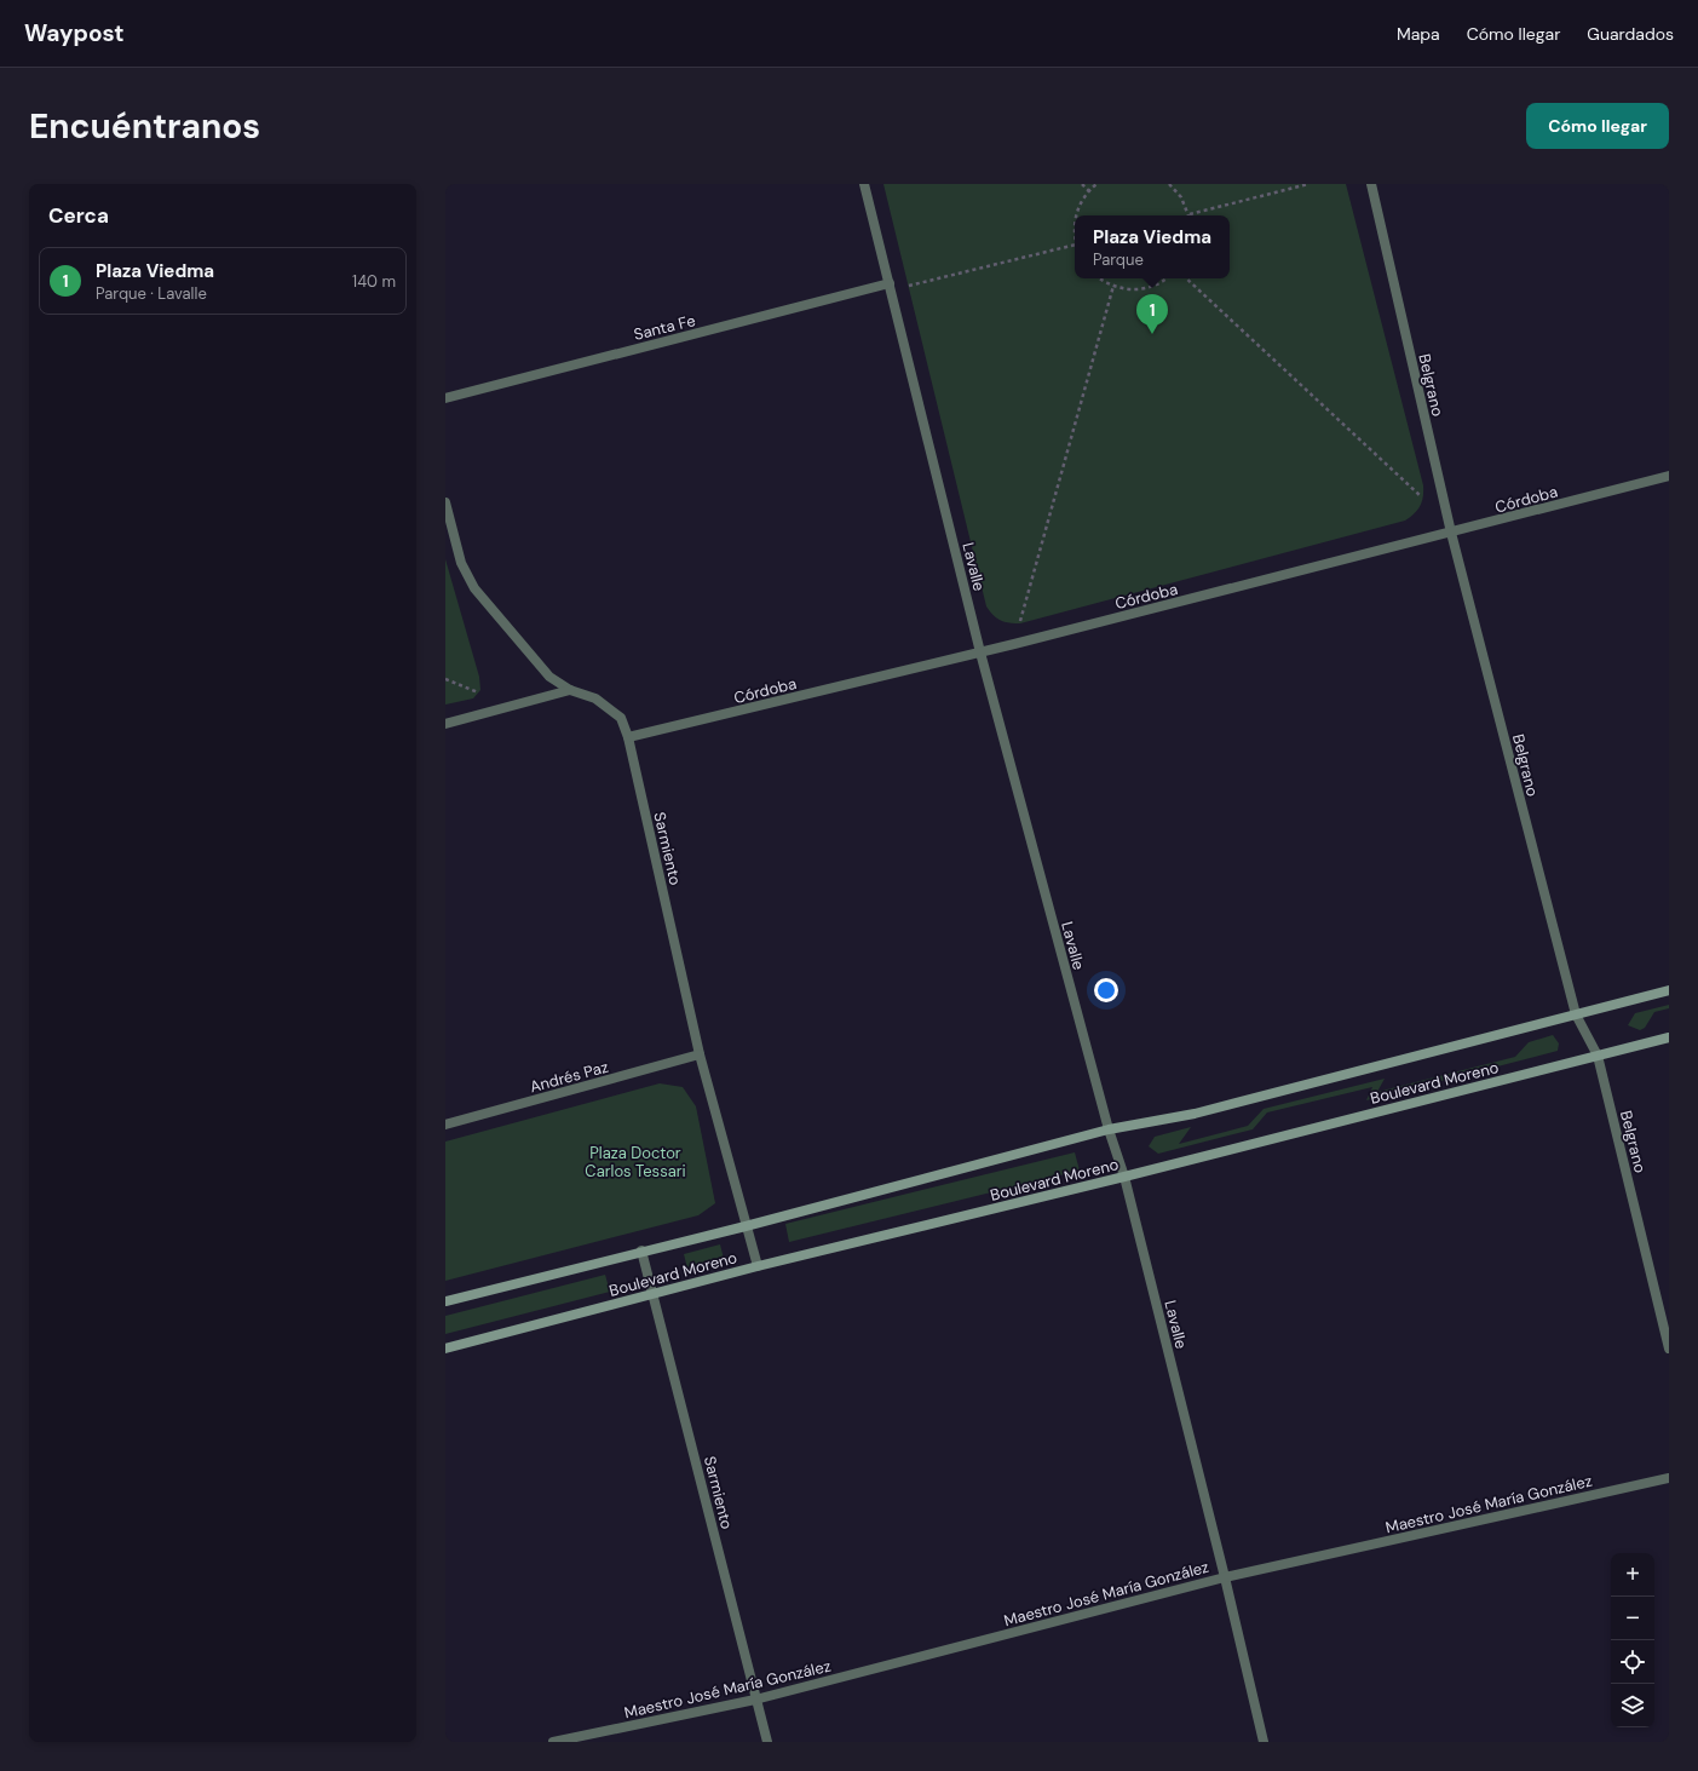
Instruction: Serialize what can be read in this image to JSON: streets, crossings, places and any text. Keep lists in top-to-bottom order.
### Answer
{
  "streets": {
    "main road": ["Boulevard Moreno"],
    "street": [
      "Santa Fe",
      "Belgrano",
      "Córdoba",
      "Lavalle",
      "Sarmiento",
      "Andrés Paz",
      "Maestro José María González"
    ]
  },
  "crossings": [
    ["Santa Fe", "Lavalle"],
    ["Belgrano", "Córdoba"],
    ["Belgrano", "Boulevard Moreno"],
    ["Córdoba", "Lavalle"],
    ["Córdoba", "Sarmiento"],
    ["Lavalle", "Boulevard Moreno"],
    ["Lavalle", "Maestro José María González"],
    ["Sarmiento", "Andrés Paz"],
    ["Sarmiento", "Boulevard Moreno"],
    ["Sarmiento", "Maestro José María González"]
  ],
  "parks": ["Plaza Doctor Carlos Tessari"],
  "page": {
    "header": "Waypost",
    "nav": ["Mapa", "Cómo llegar", "Guardados"],
    "buttons": "Cómo llegar",
    "title": "Encuéntranos",
    "heading": "Cerca",
    "popup": ["Plaza Viedma", "Parque"],
    "list": [
      {
        "mark": "1",
        "name": "Plaza Viedma",
        "note": "Parque · Lavalle",
        "value": "140 m"
      }
    ],
    "pins": "1",
    "map_buttons": ["+", "−"]
  }
}
